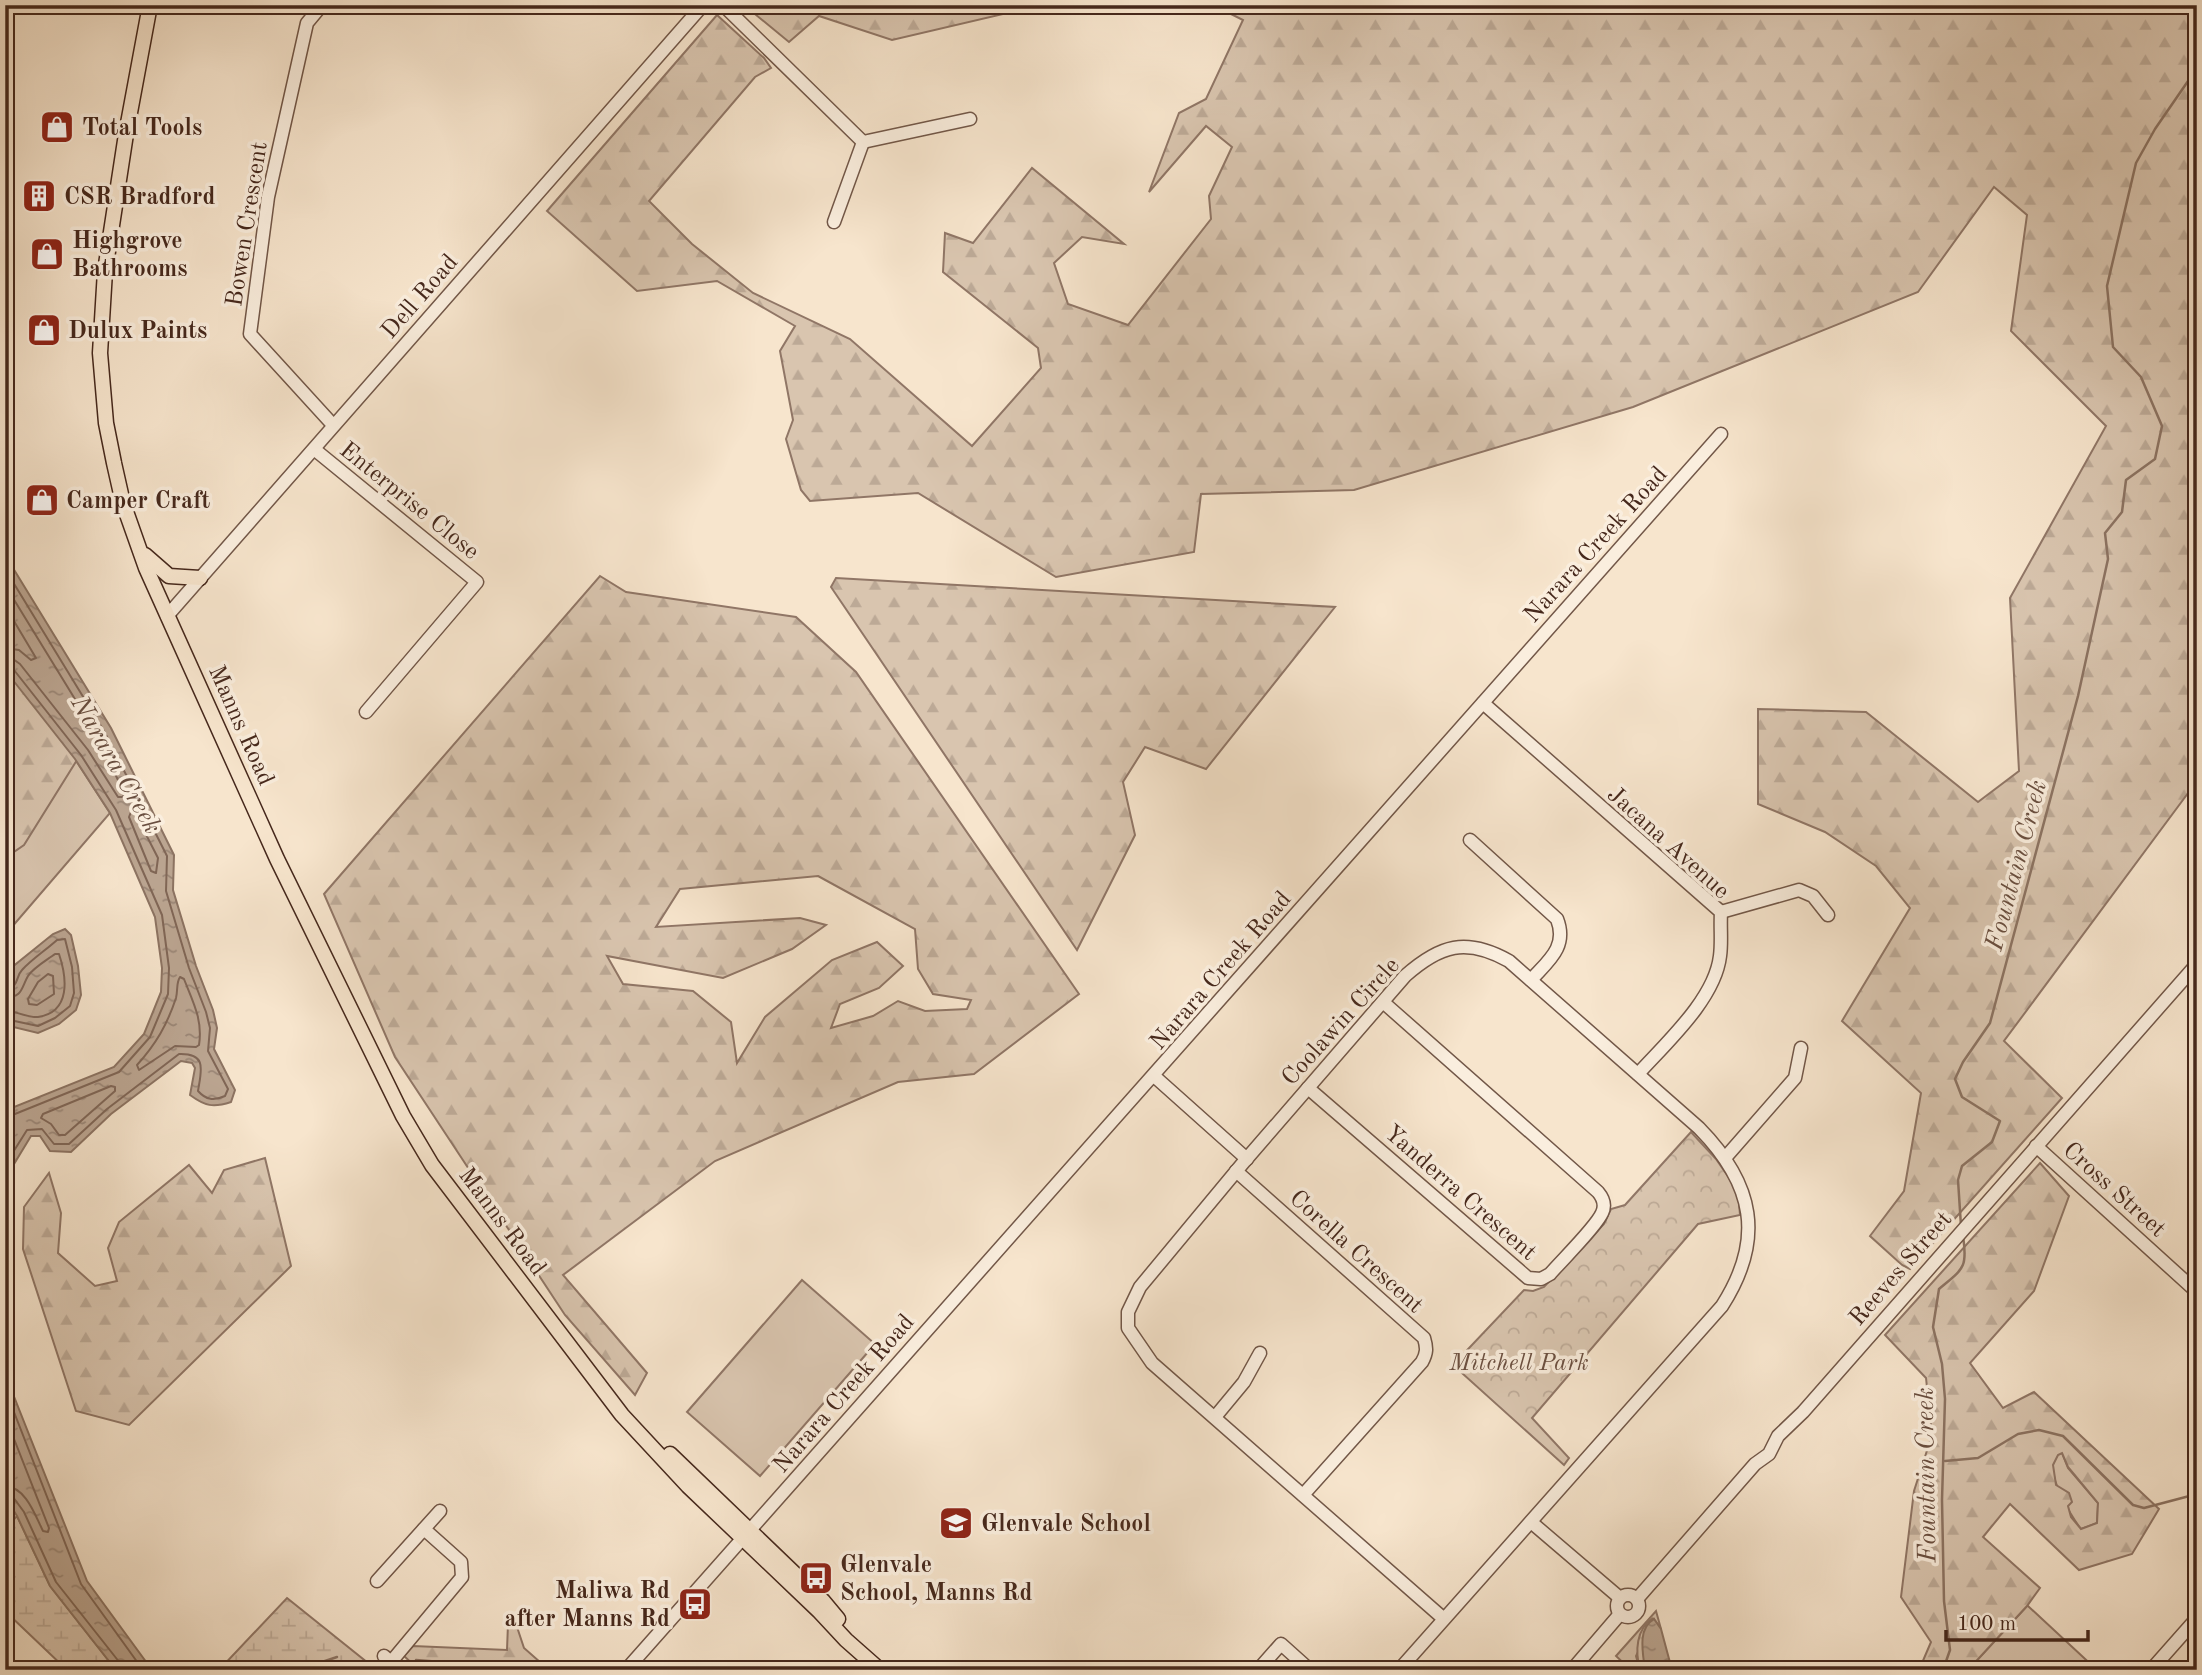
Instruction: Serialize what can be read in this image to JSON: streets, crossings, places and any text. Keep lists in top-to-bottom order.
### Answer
{
  "streets": {
    "main road": ["Manns Road"],
    "street": [
      "Bowen Crescent",
      "Dell Road",
      "Enterprise Close",
      "Narara Creek Road",
      "Jacana Avenue",
      "Coolawin Circle",
      "Cross Street",
      "Yanderra Crescent",
      "Corella Crescent",
      "Reeves Street"
    ]
  },
  "crossings": [
    ["Bowen Crescent", "Dell Road"],
    ["Dell Road", "Enterprise Close"],
    ["Dell Road", "Manns Road"],
    ["Narara Creek Road", "Manns Road"],
    ["Narara Creek Road", "Jacana Avenue"],
    ["Jacana Avenue", "Coolawin Circle"],
    ["Coolawin Circle", "Yanderra Crescent"],
    ["Coolawin Circle", "Corella Crescent"],
    ["Cross Street", "Reeves Street"]
  ],
  "water": ["Narara Creek", "Fountain Creek"],
  "parks": ["Mitchell Park"],
  "places": {
    "shop": [
      "Total Tools",
      "Highgrove Bathrooms",
      "Dulux Paints",
      "Camper Craft"
    ],
    "building": ["CSR Bradford"],
    "school or university": ["Glenvale School"],
    "bus stop": ["Glenvale School, Manns Rd", "Maliwa Rd after Manns Rd"]
  },
  "scale_bar": "100 m"
}
